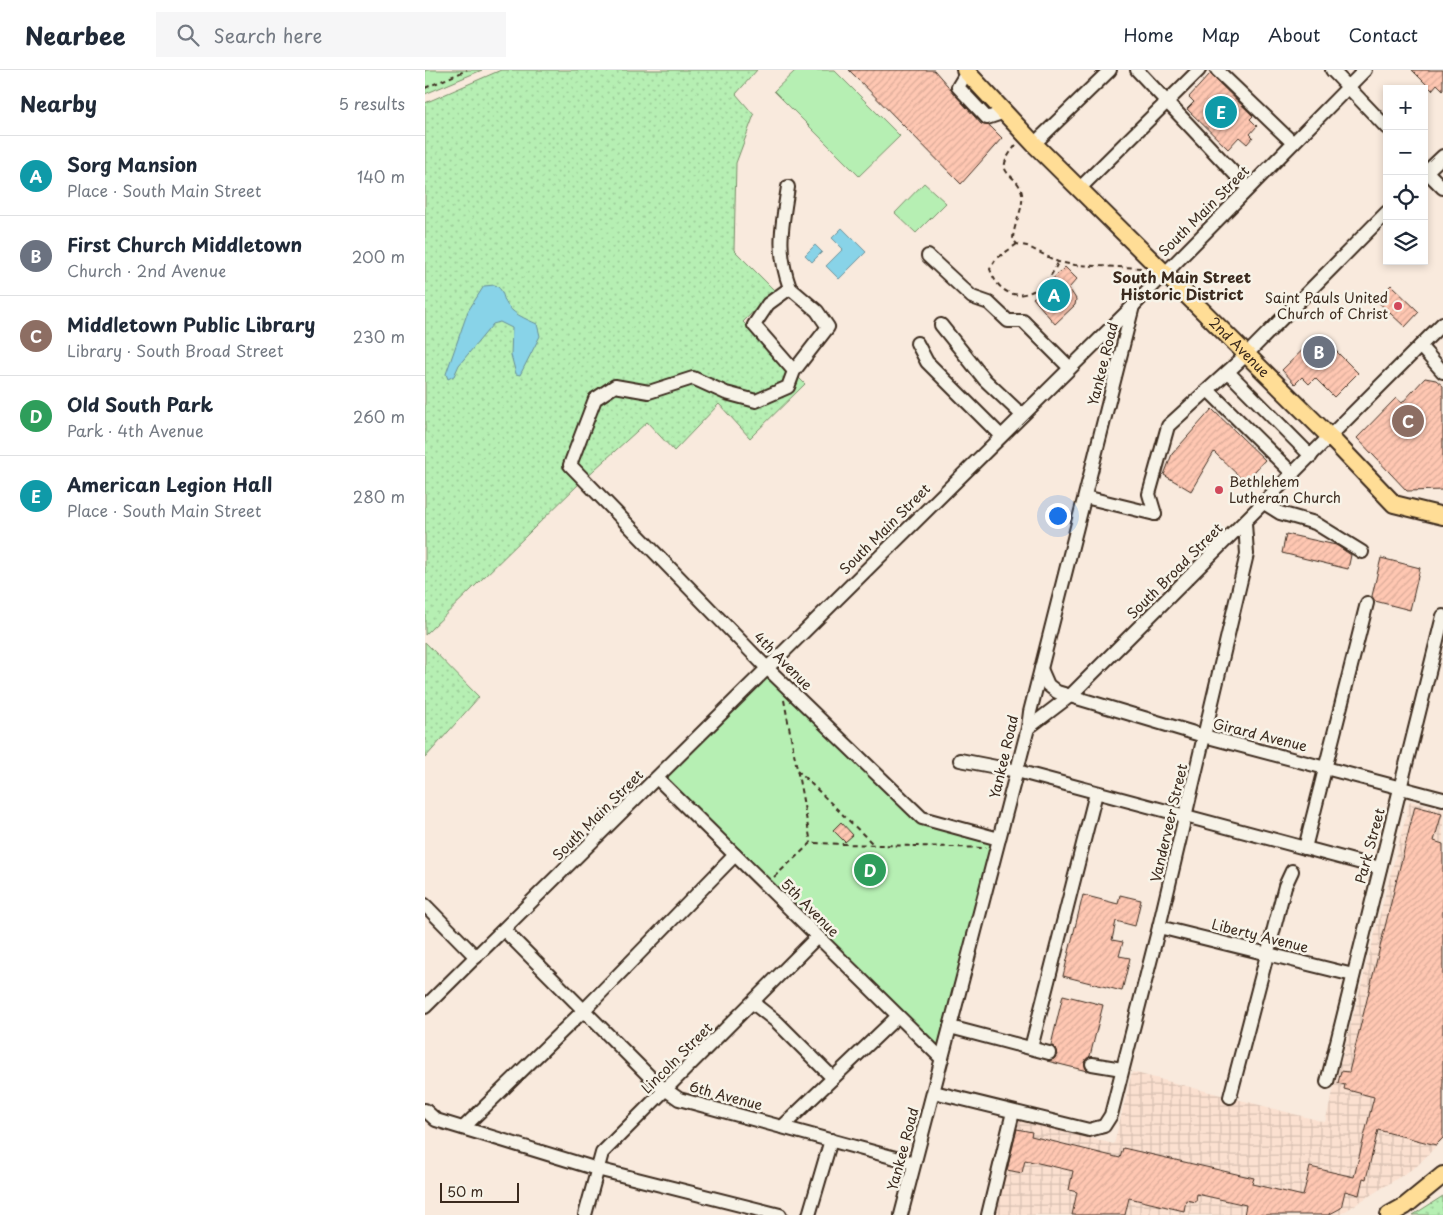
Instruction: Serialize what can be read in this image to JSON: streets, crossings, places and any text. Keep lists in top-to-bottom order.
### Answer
{
  "streets": {
    "main road": ["2nd Avenue"],
    "street": [
      "South Main Street",
      "Yankee Road",
      "South Broad Street",
      "4th Avenue",
      "Girard Avenue",
      "Vanderveer Street",
      "Park Street",
      "5th Avenue",
      "Liberty Avenue",
      "Lincoln Street",
      "6th Avenue"
    ]
  },
  "crossings": [
    ["South Main Street", "2nd Avenue"],
    ["South Main Street", "Yankee Road"],
    ["South Main Street", "4th Avenue"],
    ["South Main Street", "5th Avenue"],
    ["South Main Street", "6th Avenue"],
    ["2nd Avenue", "South Broad Street"],
    ["Yankee Road", "South Broad Street"],
    ["Yankee Road", "4th Avenue"],
    ["Yankee Road", "Girard Avenue"],
    ["Yankee Road", "5th Avenue"],
    ["Yankee Road", "6th Avenue"],
    ["South Broad Street", "Girard Avenue"],
    ["South Broad Street", "Vanderveer Street"],
    ["Girard Avenue", "Vanderveer Street"],
    ["Girard Avenue", "Park Street"],
    ["Vanderveer Street", "Liberty Avenue"],
    ["Park Street", "Liberty Avenue"],
    ["5th Avenue", "Lincoln Street"],
    ["Lincoln Street", "6th Avenue"]
  ],
  "districts": ["South Main Street Historic District"],
  "places": ["Saint Pauls United Church of Christ", "Bethlehem Lutheran Church"],
  "scale_bar": "50 m",
  "page": {
    "header": "Nearbee",
    "search": "Search here",
    "nav": [
      "Home",
      "Map",
      "About",
      "Contact"
    ],
    "heading": ["Nearby", "5 results"],
    "map_buttons": ["+", "−"],
    "pins": [
      "E",
      "A",
      "B",
      "C",
      "D"
    ],
    "list": [
      {
        "mark": "A",
        "name": "Sorg Mansion",
        "note": "Place · South Main Street",
        "value": "140 m"
      },
      {
        "mark": "B",
        "name": "First Church Middletown",
        "note": "Church · 2nd Avenue",
        "value": "200 m"
      },
      {
        "mark": "C",
        "name": "Middletown Public Library",
        "note": "Library · South Broad Street",
        "value": "230 m"
      },
      {
        "mark": "D",
        "name": "Old South Park",
        "note": "Park · 4th Avenue",
        "value": "260 m"
      },
      {
        "mark": "E",
        "name": "American Legion Hall",
        "note": "Place · South Main Street",
        "value": "280 m"
      }
    ],
    "scale": "50 m"
  }
}
